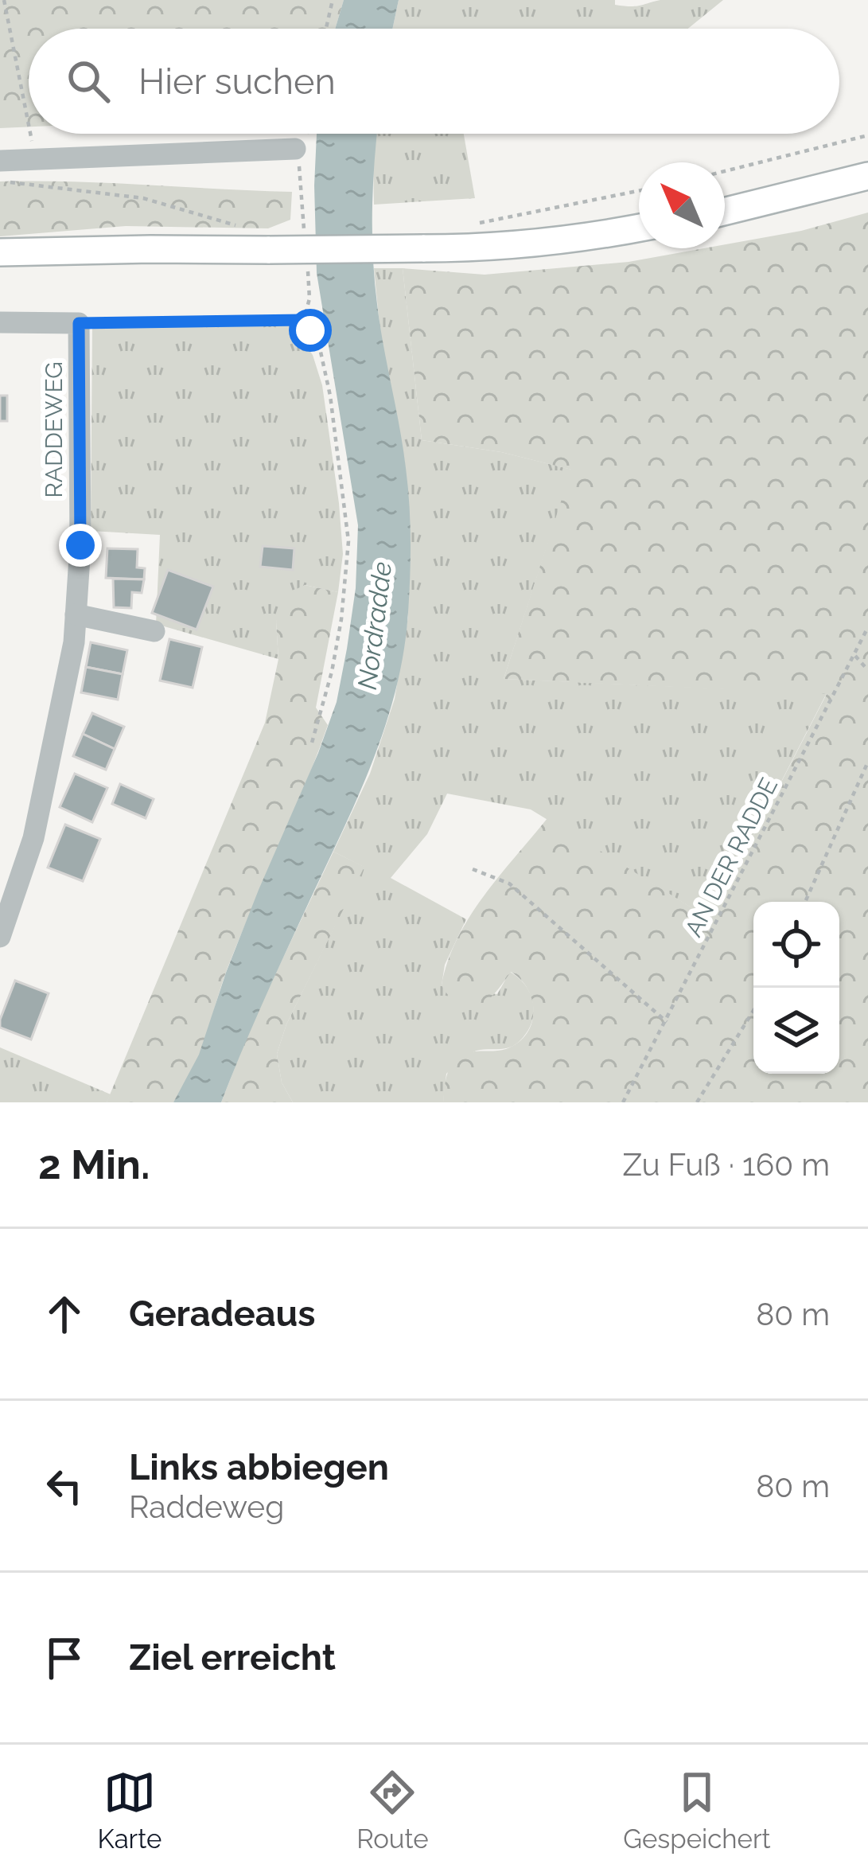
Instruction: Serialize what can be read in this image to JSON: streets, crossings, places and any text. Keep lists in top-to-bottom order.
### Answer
{
  "streets": {
    "street": ["RADDEWEG"],
    "path": ["AN DER RADDE"]
  },
  "water": ["Nordradde"],
  "north": "top left",
  "page": {
    "search": "Hier suchen",
    "heading": ["2 Min.", "Zu Fuß · 160 m"],
    "list": [
      ["Geradeaus", "80 m"],
      ["Links abbiegen", "Raddeweg", "80 m"],
      "Ziel erreicht"
    ],
    "nav": ["Karte", "Route", "Gespeichert"]
  }
}
